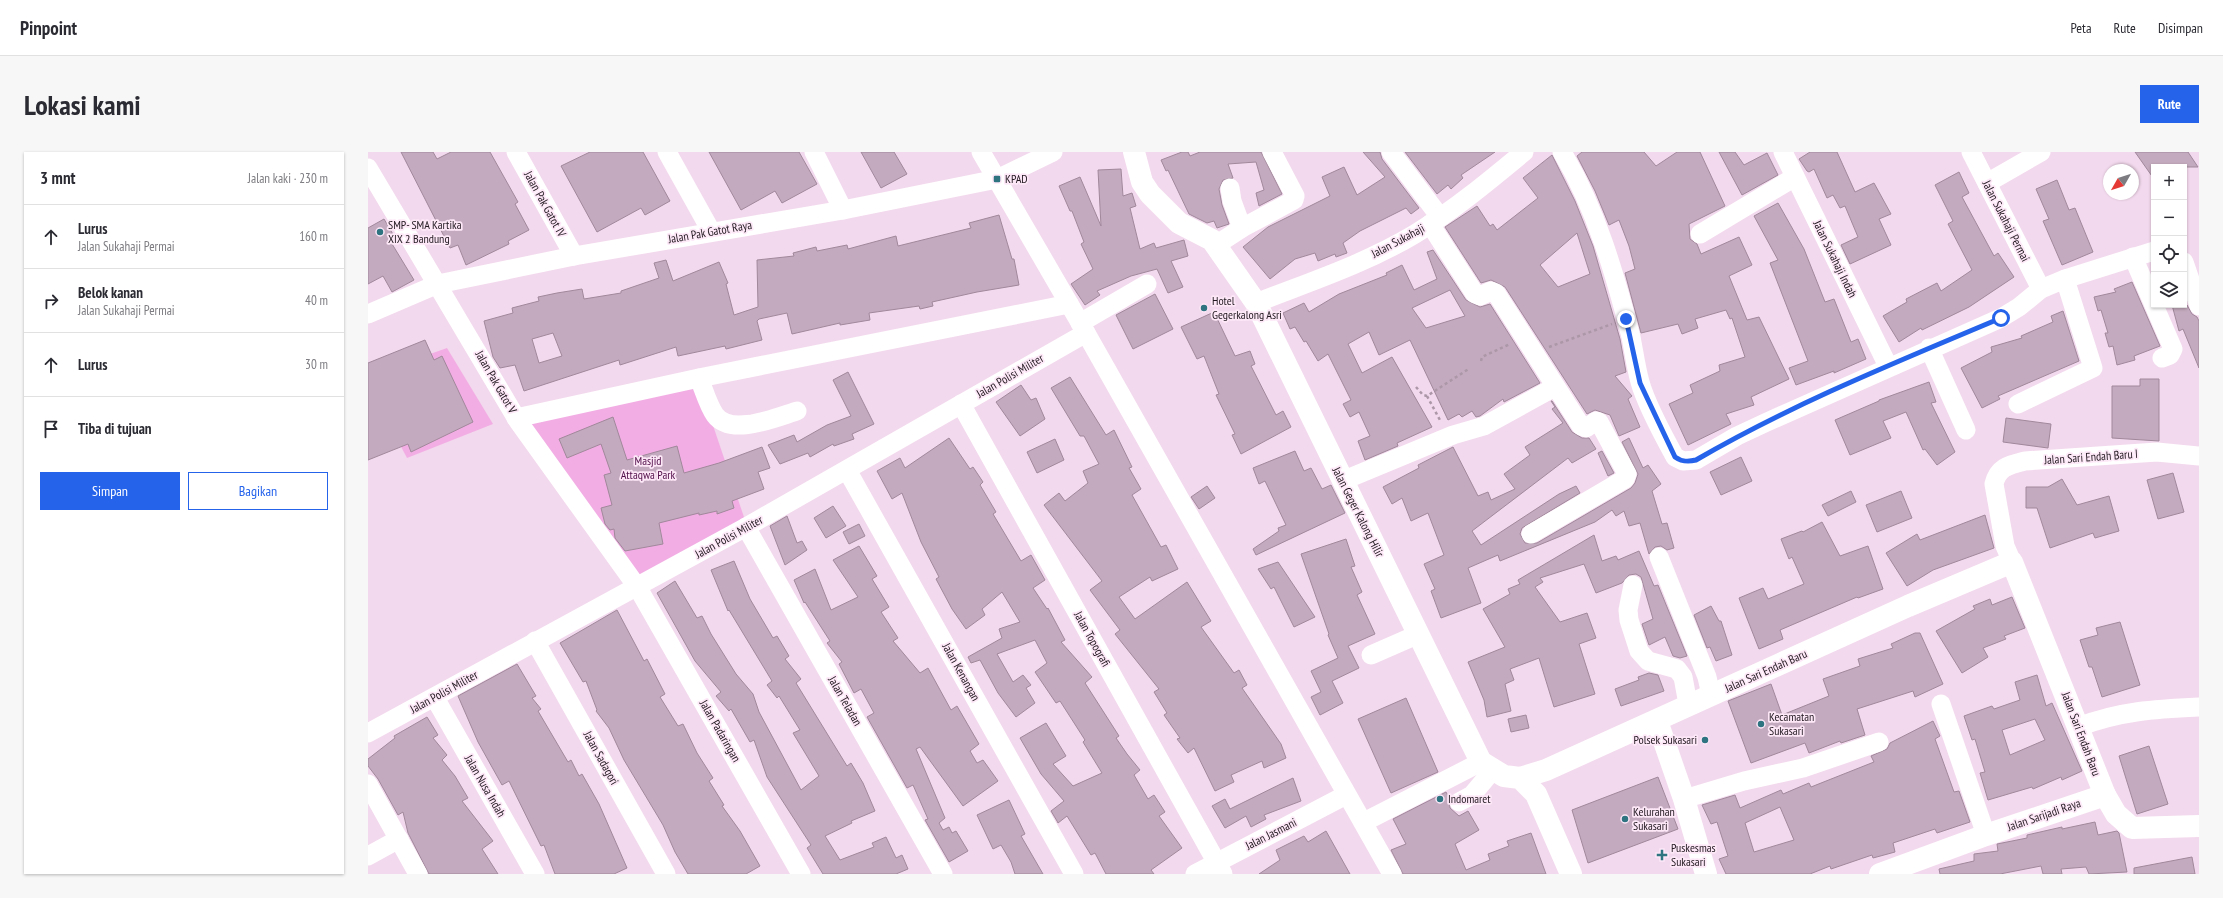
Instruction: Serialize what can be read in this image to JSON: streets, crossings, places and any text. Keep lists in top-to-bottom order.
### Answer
{
  "streets": {
    "main road": ["Jalan Geger Kalong Hilir", "Jalan Sari Endah Baru", "Jalan Sarijadi Raya"],
    "street": [
      "Jalan Pak Gatot IV",
      "Jalan Sukahaji Permai",
      "Jalan Pak Gatot Raya",
      "Jalan Sukahaji",
      "Jalan Sukahaji Indah",
      "Jalan Polisi Militer",
      "Jalan Pak Gatot V",
      "Jalan Sari Endah Baru I",
      "Jalan Topografi",
      "Jalan Kenangan",
      "Jalan Teladan",
      "Jalan Padaringan",
      "Jalan Sadagori",
      "Jalan Nusa Indah",
      "Jalan Jasmani"
    ]
  },
  "crossings": [
    ["Jalan Pak Gatot IV", "Jalan Pak Gatot Raya"],
    ["Jalan Pak Gatot Raya", "Jalan Pak Gatot V"],
    ["Jalan Sukahaji", "Jalan Geger Kalong Hilir"],
    ["Jalan Polisi Militer", "Jalan Pak Gatot V"],
    ["Jalan Polisi Militer", "Jalan Topografi"],
    ["Jalan Polisi Militer", "Jalan Kenangan"],
    ["Jalan Polisi Militer", "Jalan Teladan"],
    ["Jalan Polisi Militer", "Jalan Padaringan"],
    ["Jalan Polisi Militer", "Jalan Sadagori"],
    ["Jalan Polisi Militer", "Jalan Nusa Indah"],
    ["Jalan Pak Gatot V", "Jalan Padaringan"],
    ["Jalan Sari Endah Baru I", "Jalan Sari Endah Baru"],
    ["Jalan Topografi", "Jalan Jasmani"],
    ["Jalan Sari Endah Baru", "Jalan Sarijadi Raya"]
  ],
  "parks": ["Masjid Attaqwa Park"],
  "places": {
    "transit": ["KPAD"],
    "other": [
      "SMP- SMA Kartika XIX 2 Bandung",
      "Hotel Gegerkalong Asri",
      "Kecamatan Sukasari",
      "Polsek Sukasari",
      "Indomaret",
      "Kelurahan Sukasari"
    ],
    "health": ["Puskesmas Sukasari"]
  },
  "north": "bottom left",
  "page": {
    "header": "Pinpoint",
    "nav": ["Peta", "Rute", "Disimpan"],
    "buttons": [
      "Rute",
      ["Simpan", "Bagikan"]
    ],
    "title": "Lokasi kami",
    "heading": ["3 mnt", "Jalan kaki · 230 m"],
    "map_buttons": ["+", "−"],
    "list": [
      ["Lurus", "Jalan Sukahaji Permai", "160 m"],
      ["Belok kanan", "Jalan Sukahaji Permai", "40 m"],
      ["Lurus", "30 m"],
      "Tiba di tujuan"
    ]
  }
}
